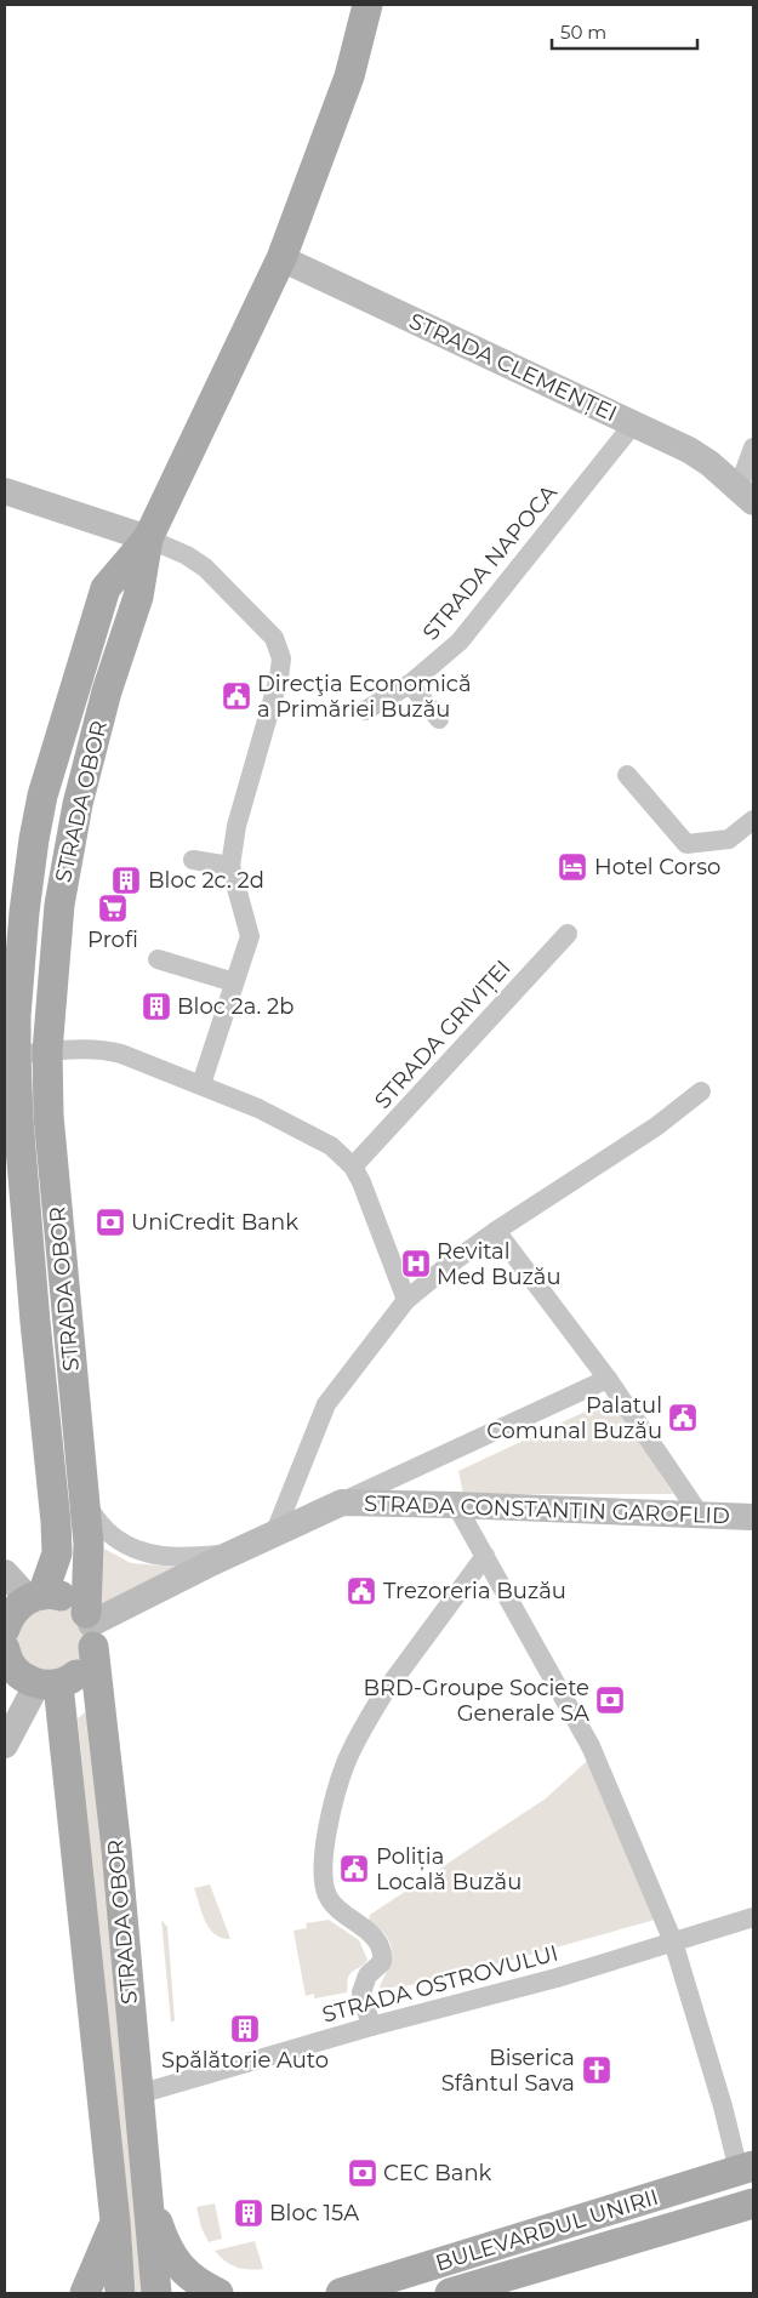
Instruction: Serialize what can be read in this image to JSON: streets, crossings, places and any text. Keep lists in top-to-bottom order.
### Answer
{
  "streets": {
    "main road": ["STRADA OBOR", "BULEVARDUL UNIRII"],
    "street": [
      "STRADA CLEMENȚEI",
      "STRADA NAPOCA",
      "STRADA GRIVIȚEI",
      "STRADA CONSTANTIN GAROFLID",
      "STRADA OSTROVULUI"
    ]
  },
  "crossings": [
    ["STRADA CLEMENȚEI", "STRADA NAPOCA"],
    ["STRADA OBOR", "STRADA OSTROVULUI"]
  ],
  "places": {
    "public building": [
      "Direcţia Economică a Primăriei Buzău",
      "Palatul Comunal Buzău",
      "Trezoreria Buzău",
      "Poliția Locală Buzău"
    ],
    "hotel": ["Hotel Corso"],
    "building": [
      "Bloc 2c. 2d",
      "Bloc 2a. 2b",
      "Spălătorie Auto",
      "Bloc 15A"
    ],
    "supermarket": ["Profi"],
    "bank": ["UniCredit Bank", "BRD-Groupe Societe Generale SA", "CEC Bank"],
    "hospital": ["Revital Med Buzău"],
    "church": ["Biserica Sfântul Sava"]
  },
  "scale_bar": "50 m"
}
